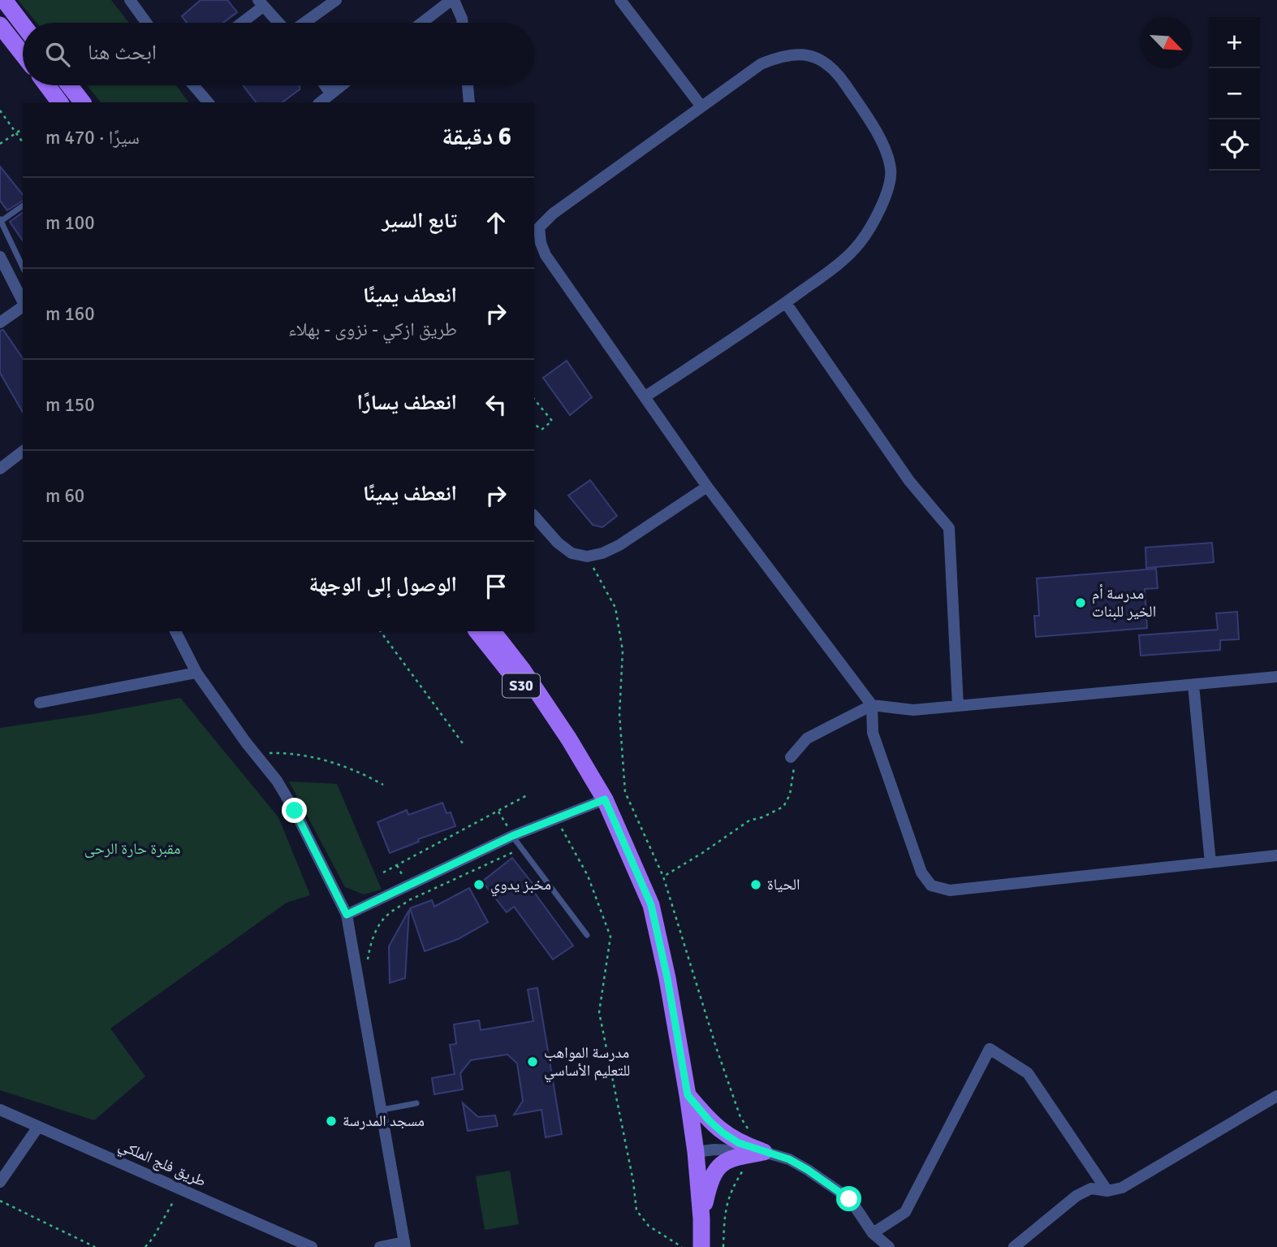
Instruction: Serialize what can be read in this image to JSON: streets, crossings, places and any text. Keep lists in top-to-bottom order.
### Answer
{
  "streets": {
    "main road": ["S30"],
    "street": ["طريق فلج الملكي"]
  },
  "parks": ["مقبرة حارة الرحى"],
  "places": [
    "مدرسة أم الخير للبنات",
    "مخبز يدوي",
    "الحياة",
    "مدرسة المواهب للتعليم الأساسي",
    "مسجد المدرسة"
  ],
  "north": "bottom right",
  "page": {
    "map_buttons": ["+", "−"],
    "search": "ابحث هنا",
    "heading": ["6 دقيقة", "سيرًا · 470 m"],
    "list": [
      ["تابع السير", "100 m"],
      ["انعطف يمينًا", "طريق ازكي - نزوى - بهلاء", "160 m"],
      ["انعطف يسارًا", "150 m"],
      ["انعطف يمينًا", "60 m"],
      "الوصول إلى الوجهة"
    ]
  }
}
